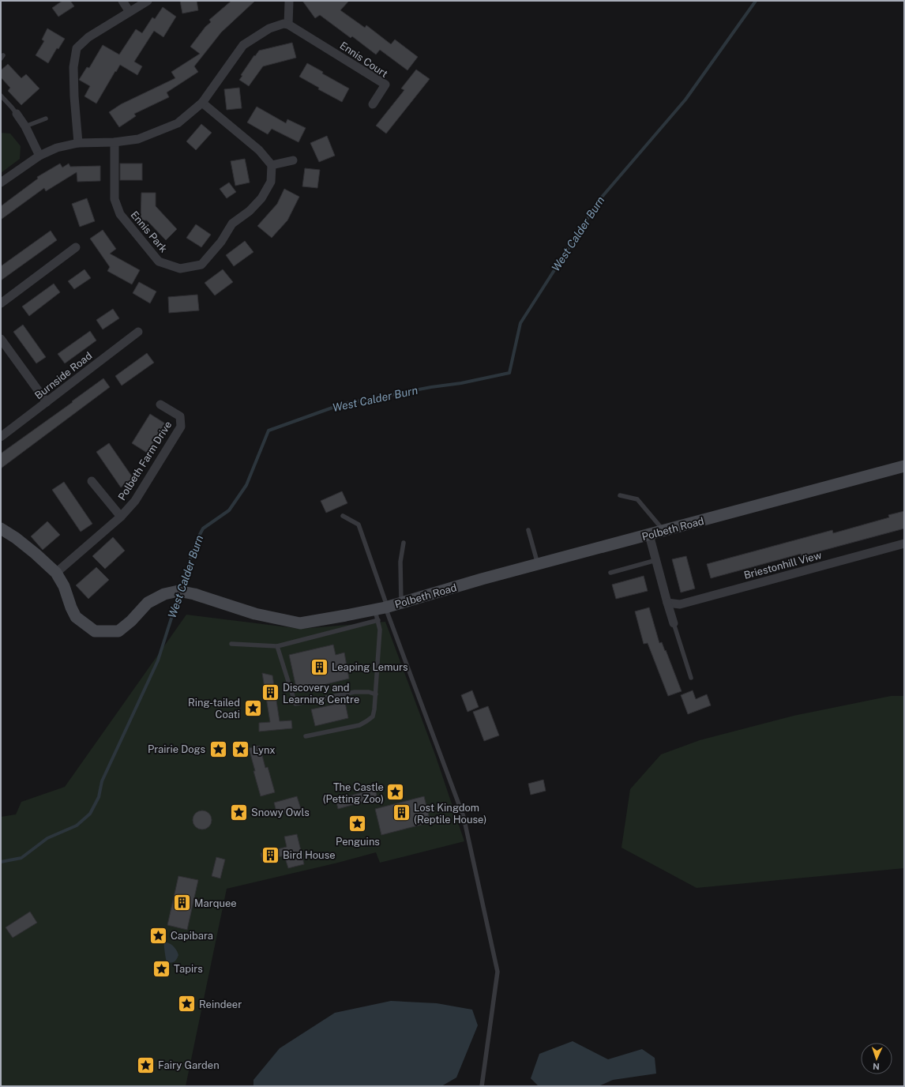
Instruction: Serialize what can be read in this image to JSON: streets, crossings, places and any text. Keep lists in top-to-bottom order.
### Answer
{
  "streets": {
    "street": [
      "Ennis Court",
      "Ennis Park",
      "Burnside Road",
      "Polbeth Farm Drive",
      "Polbeth Road",
      "Briestonhill View"
    ]
  },
  "crossings": [
    ["Polbeth Farm Drive", "Polbeth Road"]
  ],
  "water": ["West Calder Burn"],
  "places": {
    "building": [
      "Leaping Lemurs",
      "Discovery and Learning Centre",
      "Lost Kingdom (Reptile House)",
      "Bird House",
      "Marquee"
    ],
    "place": [
      "Ring-tailed Coati",
      "Prairie Dogs",
      "Lynx",
      "The Castle (Petting Zoo)",
      "Snowy Owls",
      "Penguins",
      "Capibara",
      "Tapirs",
      "Reindeer",
      "Fairy Garden"
    ]
  },
  "north": "bottom"
}
